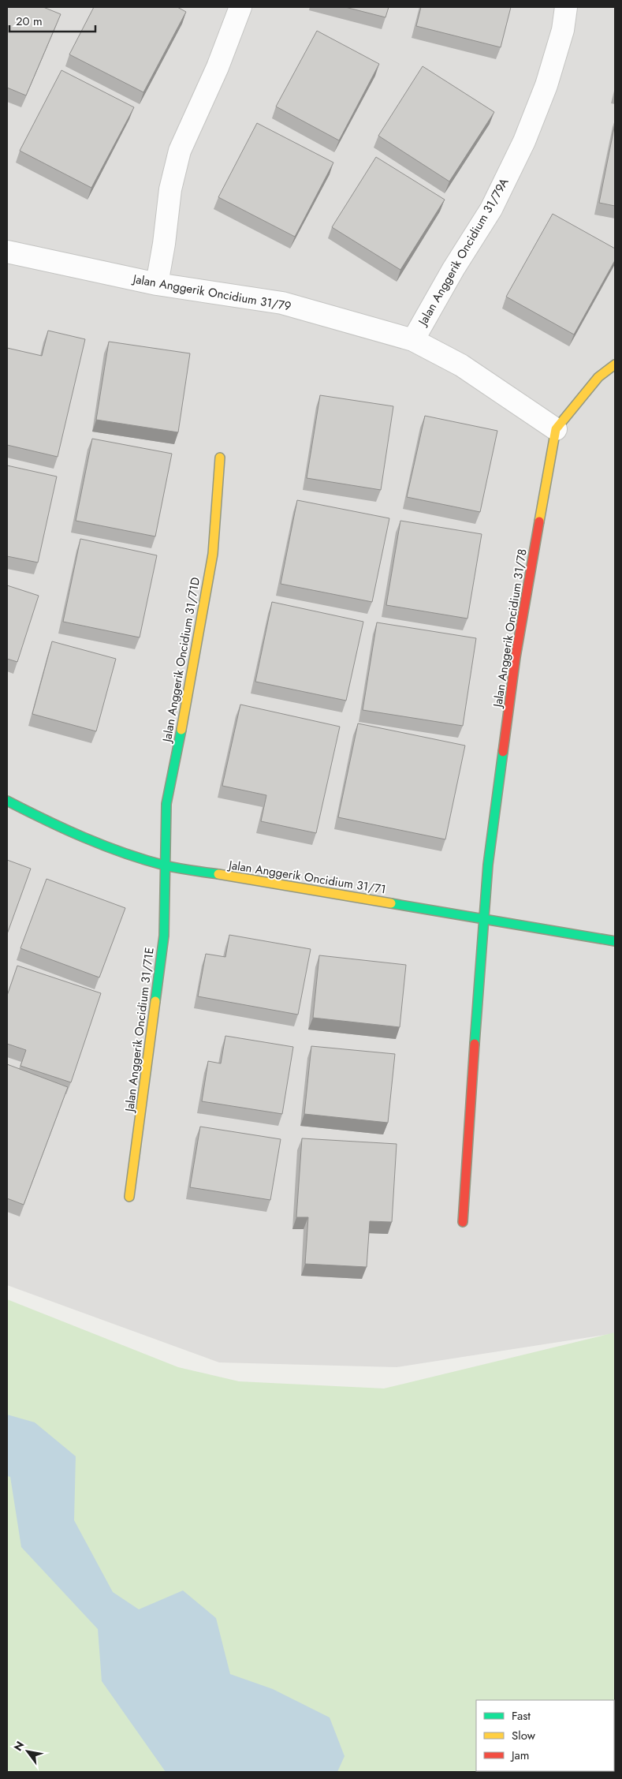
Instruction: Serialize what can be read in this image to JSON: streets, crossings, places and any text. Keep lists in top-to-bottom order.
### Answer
{
  "streets": {
    "street": [
      "Jalan Anggerik Oncidium 31/79A",
      "Jalan Anggerik Oncidium 31/79",
      "Jalan Anggerik Oncidium 31/78",
      "Jalan Anggerik Oncidium 31/71D",
      "Jalan Anggerik Oncidium 31/71",
      "Jalan Anggerik Oncidium 31/71E"
    ]
  },
  "crossings": [
    ["Jalan Anggerik Oncidium 31/79A", "Jalan Anggerik Oncidium 31/79"],
    ["Jalan Anggerik Oncidium 31/79", "Jalan Anggerik Oncidium 31/78"],
    ["Jalan Anggerik Oncidium 31/78", "Jalan Anggerik Oncidium 31/71"],
    ["Jalan Anggerik Oncidium 31/71D", "Jalan Anggerik Oncidium 31/71"],
    ["Jalan Anggerik Oncidium 31/71D", "Jalan Anggerik Oncidium 31/71E"],
    ["Jalan Anggerik Oncidium 31/71", "Jalan Anggerik Oncidium 31/71E"]
  ],
  "legend": ["Fast", "Slow", "Jam"],
  "scale_bar": "20 m",
  "north": "top left"
}
